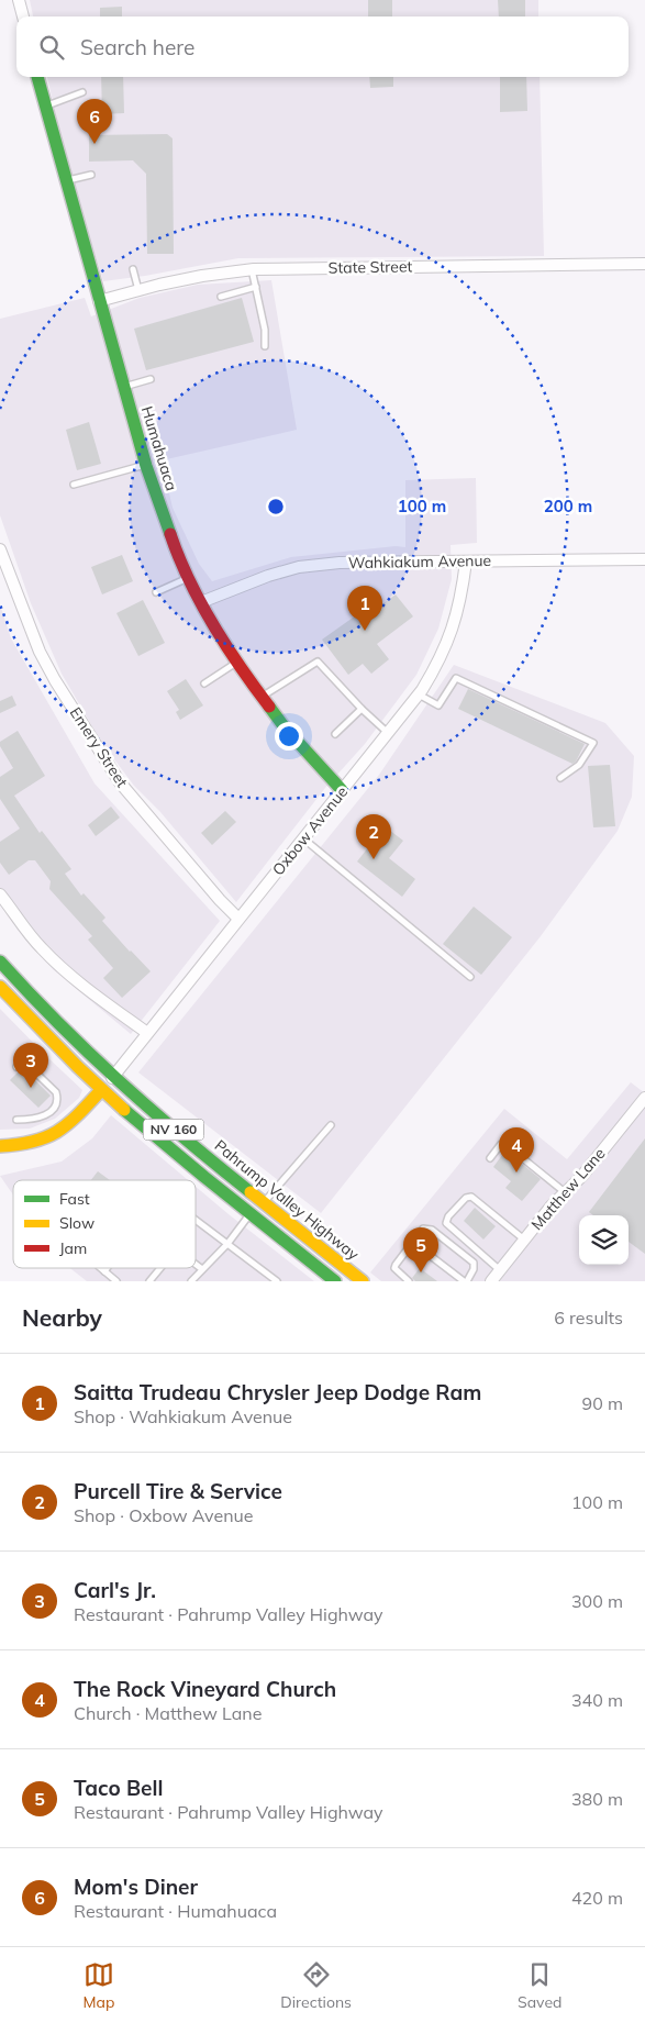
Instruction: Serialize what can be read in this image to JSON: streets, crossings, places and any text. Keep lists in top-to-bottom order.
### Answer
{
  "streets": {
    "main road": ["Humahuaca", "NV 160", "Pahrump Valley Highway"],
    "street": [
      "State Street",
      "Wahkiakum Avenue",
      "Emery Street",
      "Oxbow Avenue",
      "Matthew Lane"
    ]
  },
  "crossings": [
    ["State Street", "Humahuaca"],
    ["Humahuaca", "Wahkiakum Avenue"],
    ["Humahuaca", "Oxbow Avenue"],
    ["Wahkiakum Avenue", "Oxbow Avenue"],
    ["Emery Street", "Oxbow Avenue"],
    ["Oxbow Avenue", "Pahrump Valley Highway"]
  ],
  "legend": ["Fast", "Slow", "Jam"],
  "page": {
    "search": "Search here",
    "pins": [
      "6",
      "1",
      "2",
      "3",
      "4",
      "5"
    ],
    "heading": ["Nearby", "6 results"],
    "list": [
      {
        "mark": "1",
        "name": "Saitta Trudeau Chrysler Jeep Dodge Ram",
        "note": "Shop · Wahkiakum Avenue",
        "value": "90 m"
      },
      {
        "mark": "2",
        "name": "Purcell Tire & Service",
        "note": "Shop · Oxbow Avenue",
        "value": "100 m"
      },
      {
        "mark": "3",
        "name": "Carl's Jr.",
        "note": "Restaurant · Pahrump Valley Highway",
        "value": "300 m"
      },
      {
        "mark": "4",
        "name": "The Rock Vineyard Church",
        "note": "Church · Matthew Lane",
        "value": "340 m"
      },
      {
        "mark": "5",
        "name": "Taco Bell",
        "note": "Restaurant · Pahrump Valley Highway",
        "value": "380 m"
      },
      {
        "mark": "6",
        "name": "Mom's Diner",
        "note": "Restaurant · Humahuaca",
        "value": "420 m"
      }
    ],
    "nav": ["Map", "Directions", "Saved"]
  },
  "rings": ["100 m", "200 m"]
}
